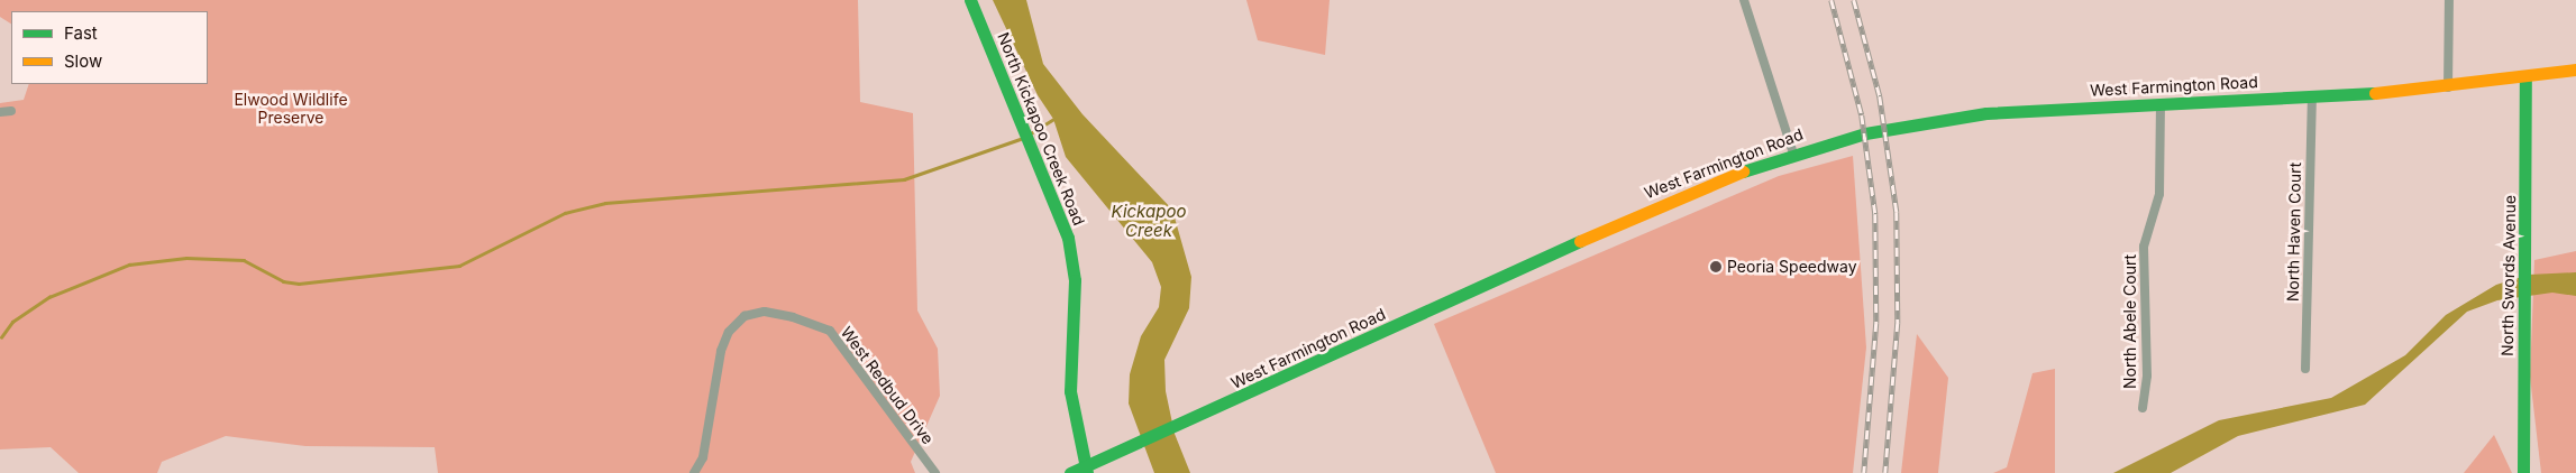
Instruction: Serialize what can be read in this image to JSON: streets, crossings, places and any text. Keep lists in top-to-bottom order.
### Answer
{
  "streets": {
    "main road": ["West Farmington Road", "North Kickapoo Creek Road", "North Swords Avenue"],
    "street": ["North Haven Court", "North Abele Court", "West Redbud Drive"]
  },
  "crossings": [
    ["West Farmington Road", "North Kickapoo Creek Road"],
    ["West Farmington Road", "North Haven Court"],
    ["West Farmington Road", "North Swords Avenue"],
    ["West Farmington Road", "North Abele Court"]
  ],
  "water": ["Kickapoo Creek"],
  "parks": ["Elwood Wildlife Preserve"],
  "places": ["Peoria Speedway"],
  "legend": ["Fast", "Slow"]
}
